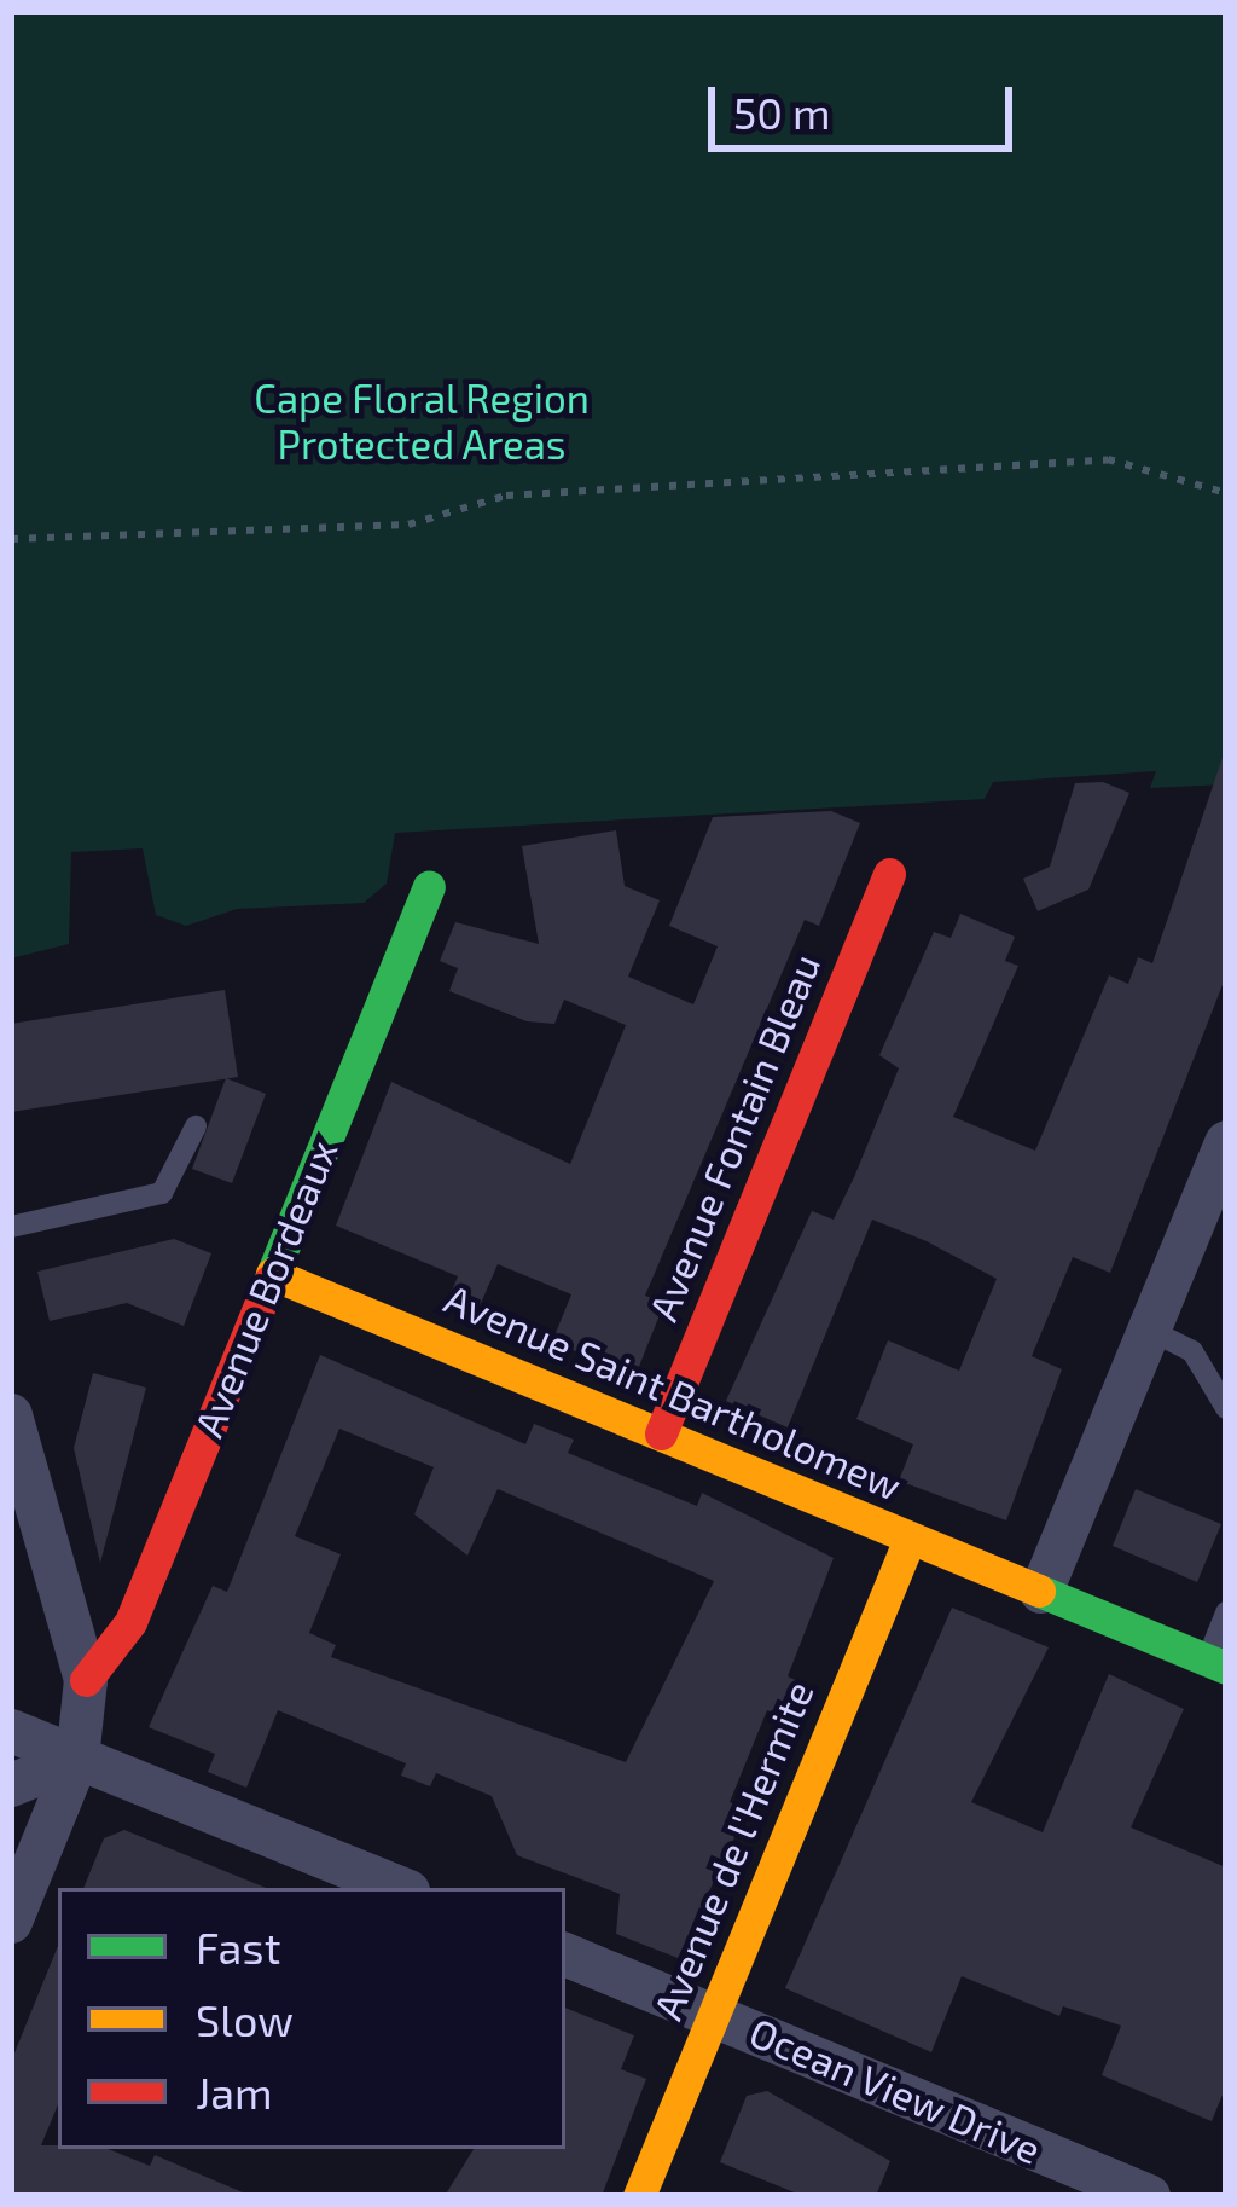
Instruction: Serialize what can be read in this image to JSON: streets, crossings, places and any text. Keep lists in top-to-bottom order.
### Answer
{
  "streets": {
    "street": [
      "Avenue Fontain Bleau",
      "Avenue Bordeaux",
      "Avenue Saint Bartholomew",
      "Avenue de l'Hermite",
      "Ocean View Drive"
    ]
  },
  "crossings": [
    ["Avenue Fontain Bleau", "Avenue Saint Bartholomew"],
    ["Avenue Bordeaux", "Avenue Saint Bartholomew"],
    ["Avenue Saint Bartholomew", "Avenue de l'Hermite"],
    ["Avenue de l'Hermite", "Ocean View Drive"]
  ],
  "parks": ["Cape Floral Region Protected Areas"],
  "legend": ["Fast", "Slow", "Jam"],
  "scale_bar": "50 m"
}
